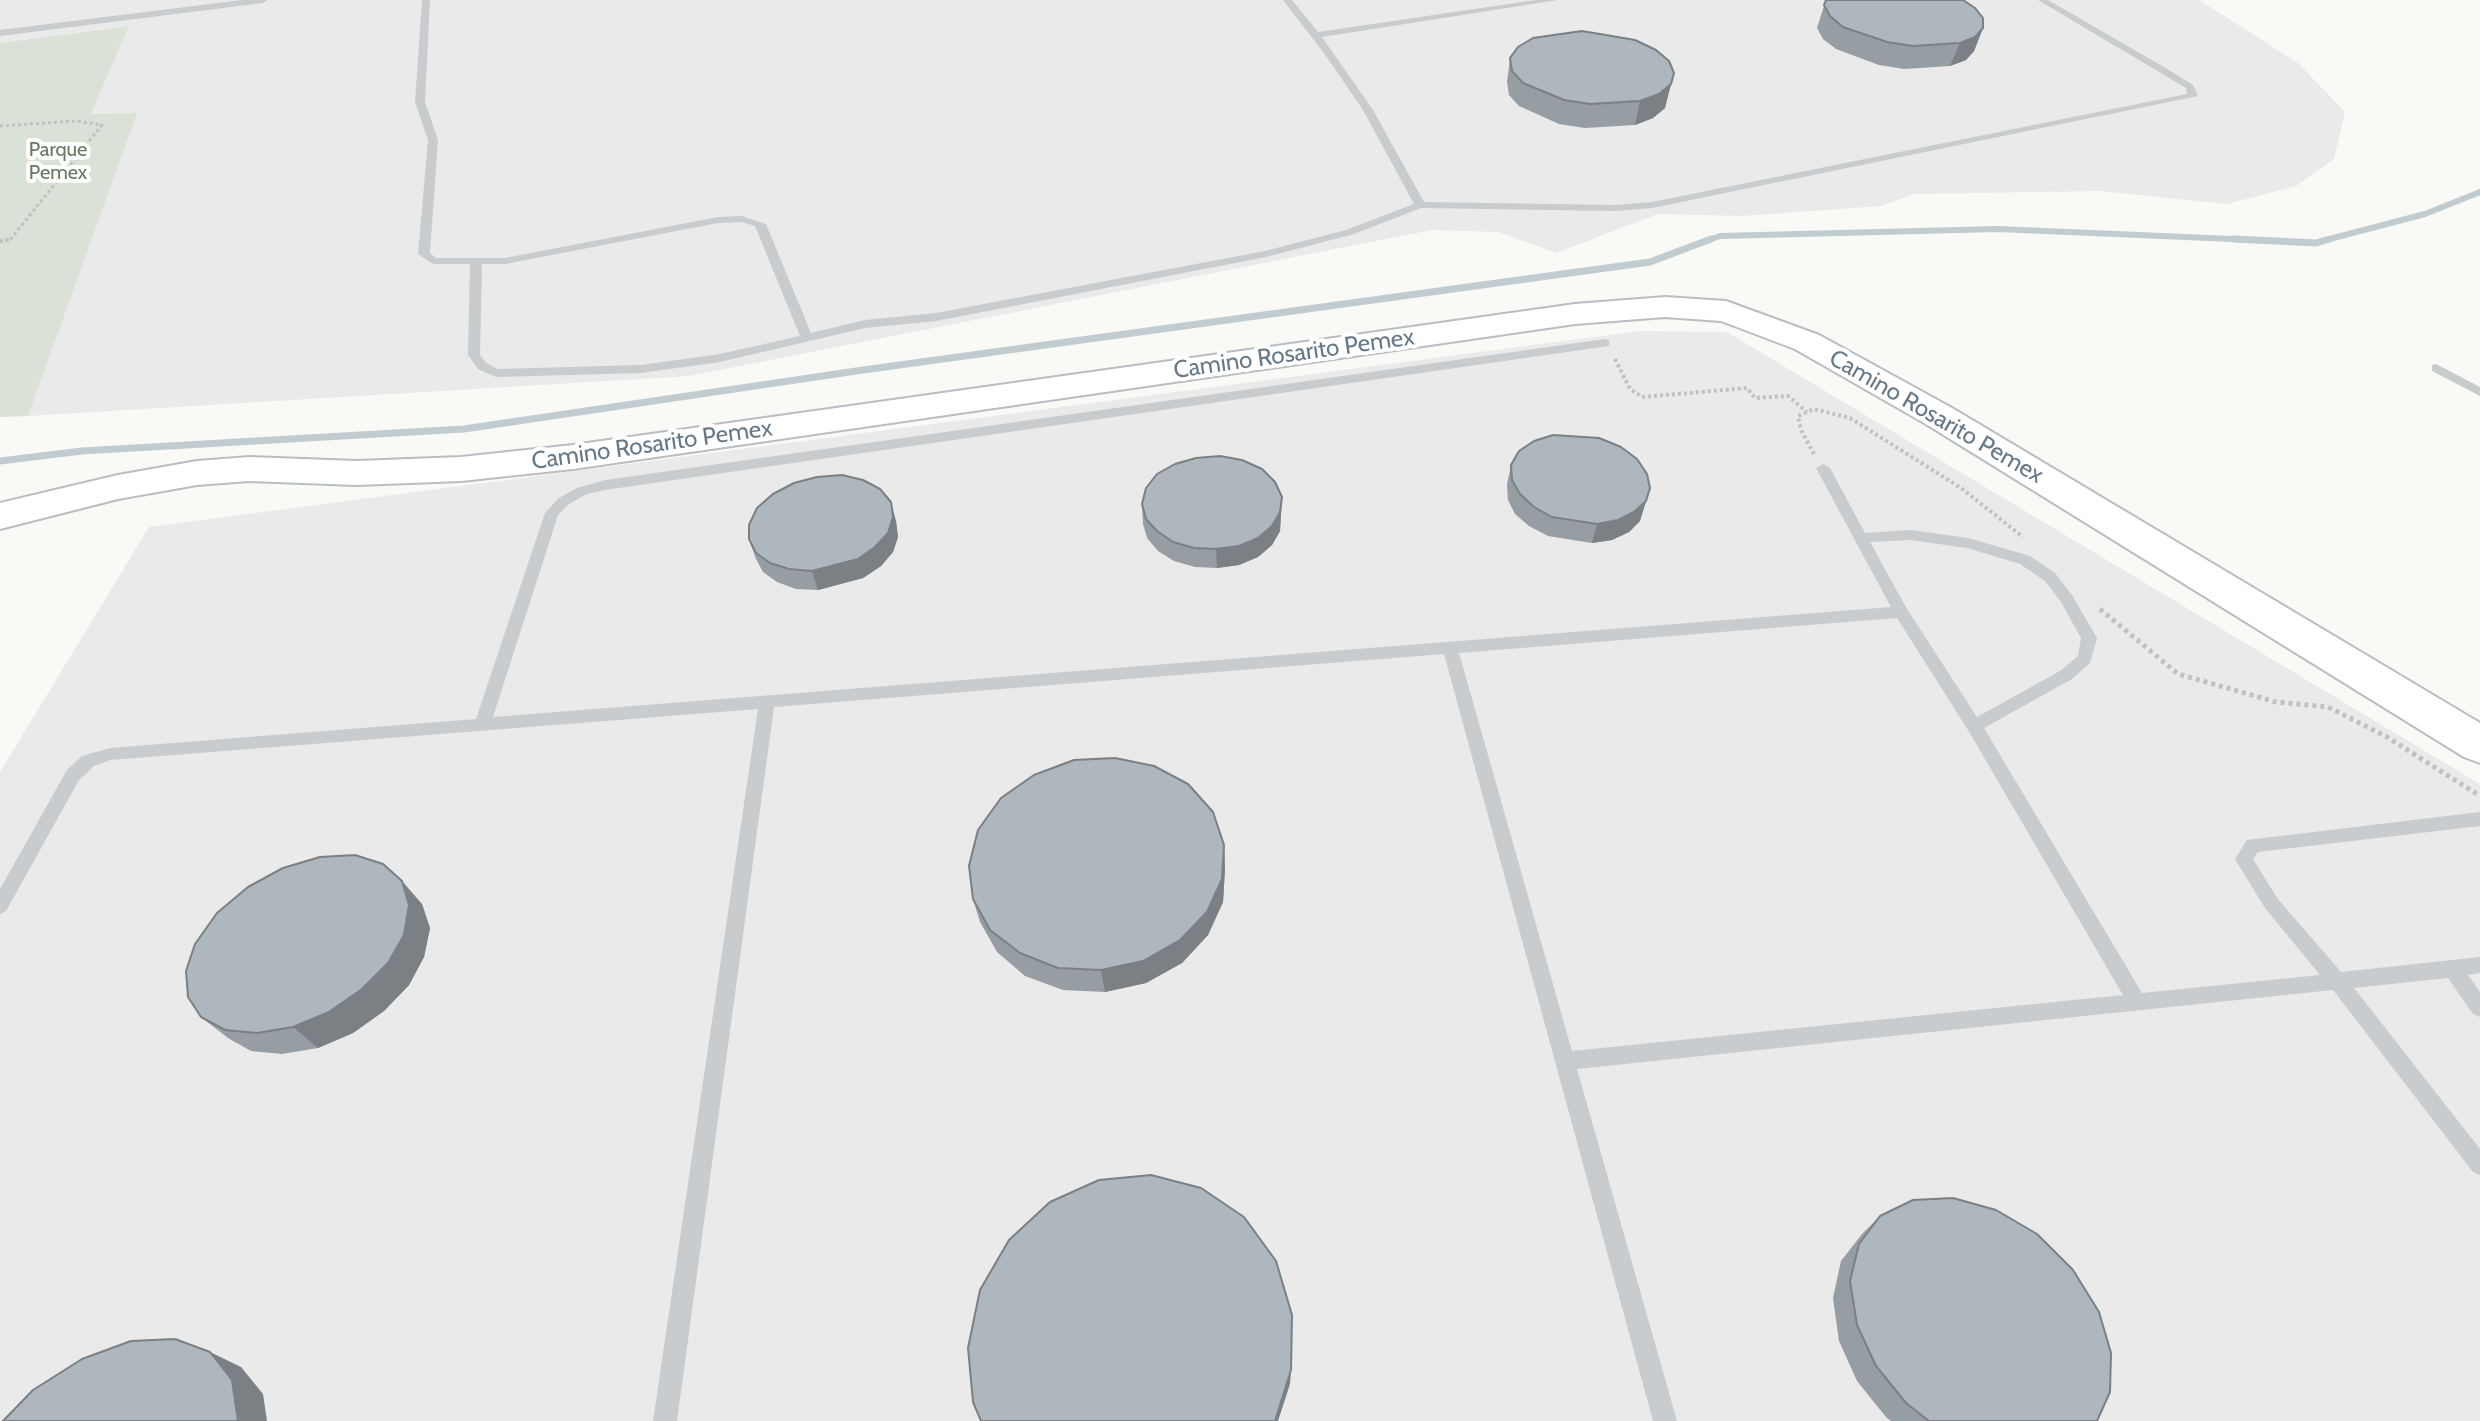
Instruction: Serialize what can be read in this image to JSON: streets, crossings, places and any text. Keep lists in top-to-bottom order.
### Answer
{
  "streets": {
    "street": ["Camino Rosarito Pemex"]
  },
  "parks": ["Parque Pemex"]
}
